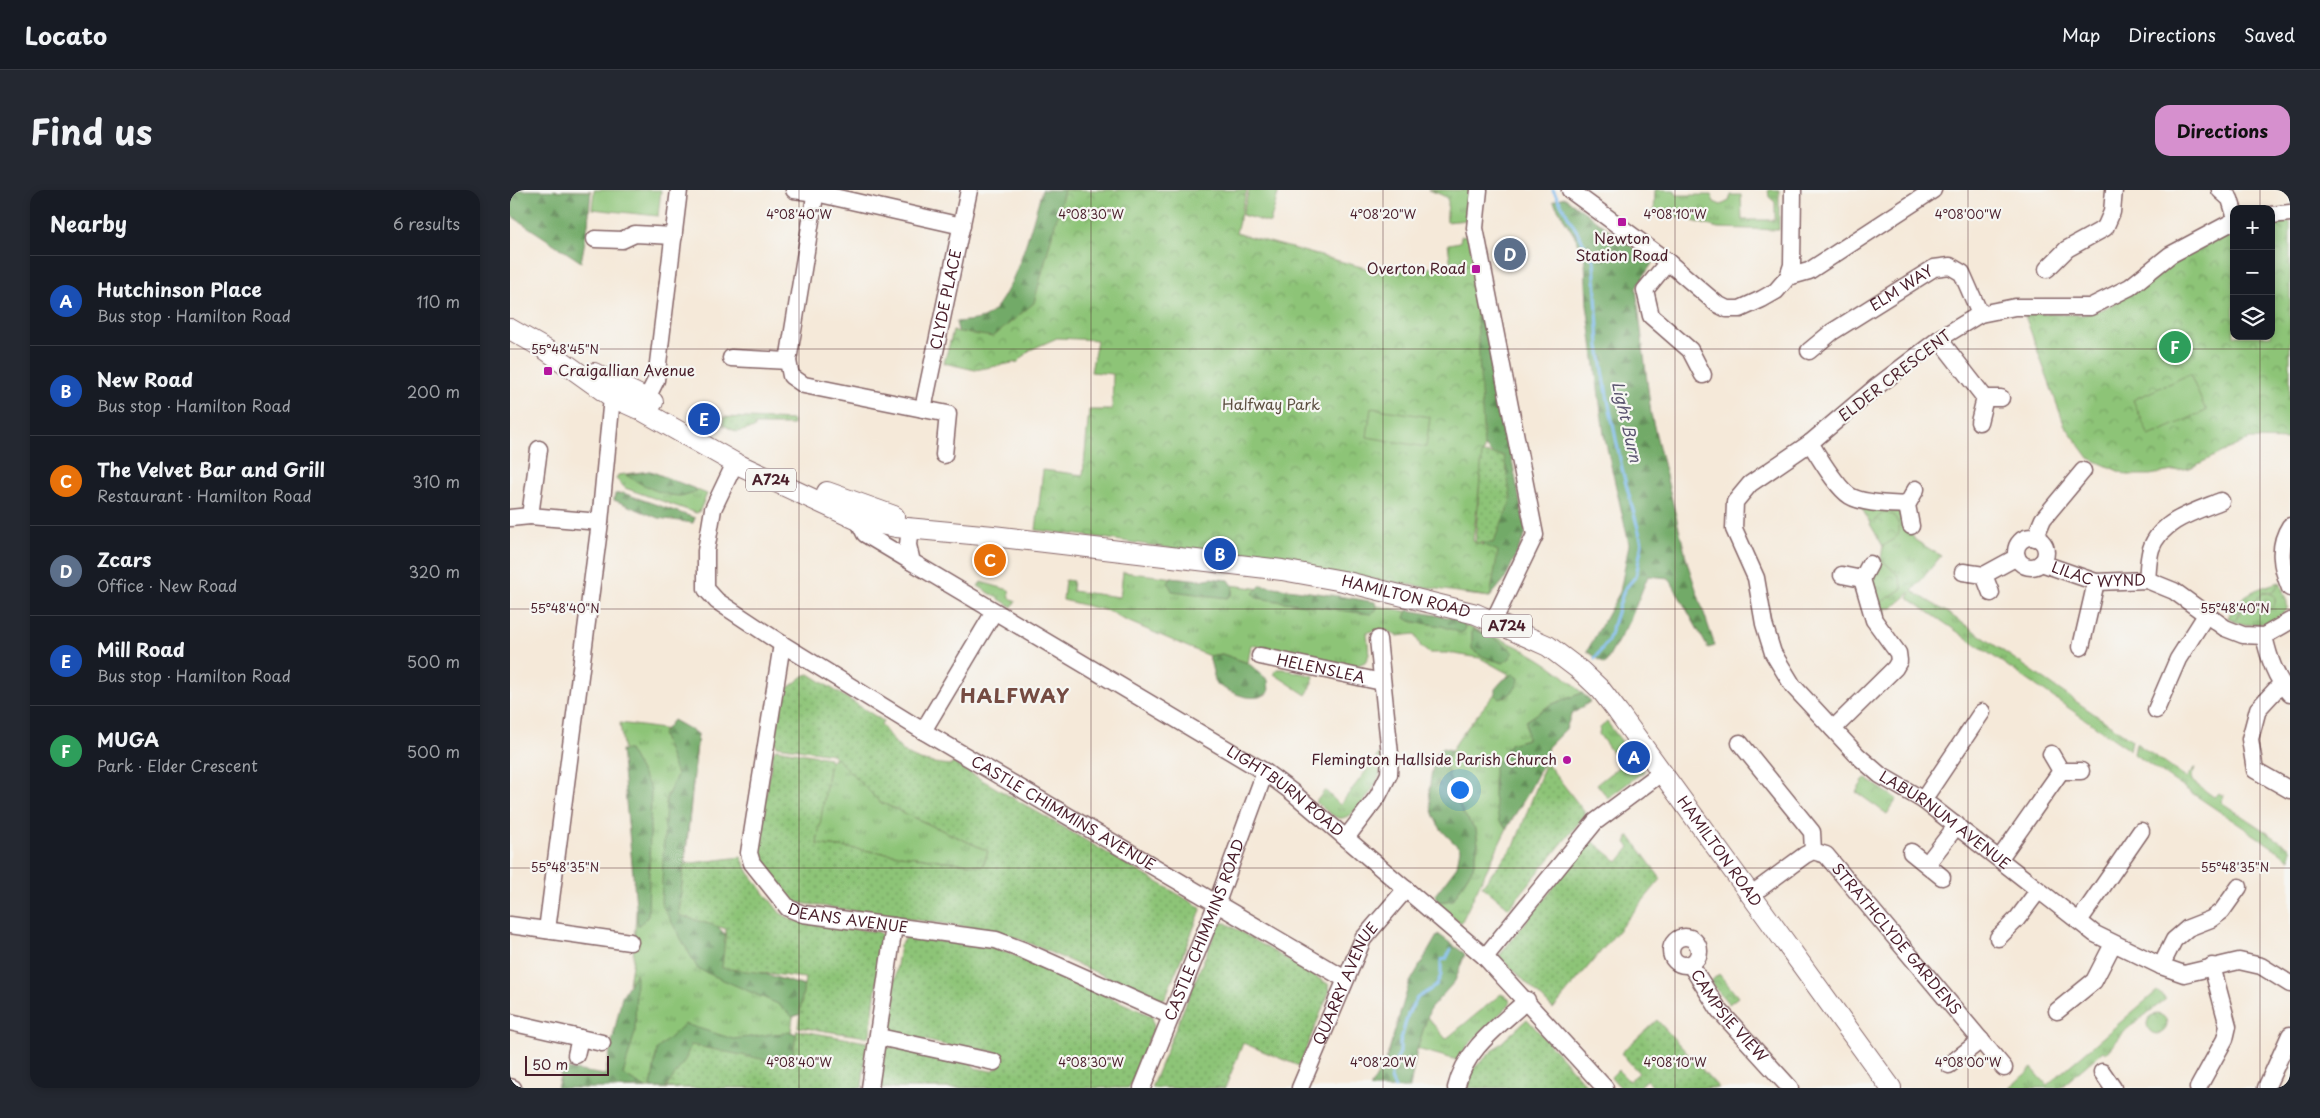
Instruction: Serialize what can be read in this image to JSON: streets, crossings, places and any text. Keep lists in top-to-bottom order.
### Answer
{
  "streets": {
    "main road": ["A724", "HAMILTON ROAD"],
    "street": [
      "ELM WAY",
      "CLYDE PLACE",
      "ELDER CRESCENT",
      "LILAC WYND",
      "HELENSLEA",
      "LIGHTBURN ROAD",
      "CASTLE CHIMMINS AVENUE",
      "LABURNUM AVENUE",
      "DEANS AVENUE",
      "CASTLE CHIMMINS ROAD",
      "STRATHCLYDE GARDENS",
      "QUARRY AVENUE",
      "CAMPSIE VIEW"
    ]
  },
  "crossings": [
    ["ELM WAY", "ELDER CRESCENT"],
    ["ELDER CRESCENT", "LABURNUM AVENUE"],
    ["HAMILTON ROAD", "LIGHTBURN ROAD"],
    ["HAMILTON ROAD", "CASTLE CHIMMINS AVENUE"],
    ["LIGHTBURN ROAD", "CASTLE CHIMMINS ROAD"],
    ["LIGHTBURN ROAD", "QUARRY AVENUE"],
    ["CASTLE CHIMMINS AVENUE", "DEANS AVENUE"],
    ["CASTLE CHIMMINS AVENUE", "CASTLE CHIMMINS ROAD"],
    ["CASTLE CHIMMINS AVENUE", "QUARRY AVENUE"],
    ["DEANS AVENUE", "CASTLE CHIMMINS ROAD"]
  ],
  "districts": ["HALFWAY"],
  "water": ["Light Burn"],
  "parks": ["Halfway Park"],
  "places": {
    "transit": ["Newton Station Road", "Overton Road", "Craigallian Avenue"],
    "other": ["Flemington Hallside Parish Church"]
  },
  "scale_bar": "50 m",
  "page": {
    "header": "Locato",
    "nav": ["Map", "Directions", "Saved"],
    "title": "Find us",
    "buttons": "Directions",
    "heading": ["Nearby", "6 results"],
    "map_buttons": ["+", "−"],
    "pins": [
      "D",
      "F",
      "E",
      "B",
      "C",
      "A"
    ],
    "list": [
      {
        "mark": "A",
        "name": "Hutchinson Place",
        "note": "Bus stop · Hamilton Road",
        "value": "110 m"
      },
      {
        "mark": "B",
        "name": "New Road",
        "note": "Bus stop · Hamilton Road",
        "value": "200 m"
      },
      {
        "mark": "C",
        "name": "The Velvet Bar and Grill",
        "note": "Restaurant · Hamilton Road",
        "value": "310 m"
      },
      {
        "mark": "D",
        "name": "Zcars",
        "note": "Office · New Road",
        "value": "320 m"
      },
      {
        "mark": "E",
        "name": "Mill Road",
        "note": "Bus stop · Hamilton Road",
        "value": "500 m"
      },
      {
        "mark": "F",
        "name": "MUGA",
        "note": "Park · Elder Crescent",
        "value": "500 m"
      }
    ],
    "scale": "50 m"
  },
  "coordinates": [
    "4°08'40\"W",
    "4°08'30\"W",
    "4°08'20\"W",
    "4°08'10\"W",
    "4°08'00\"W",
    "55°48'45\"N",
    "55°48'40\"N",
    "55°48'35\"N"
  ]
}
